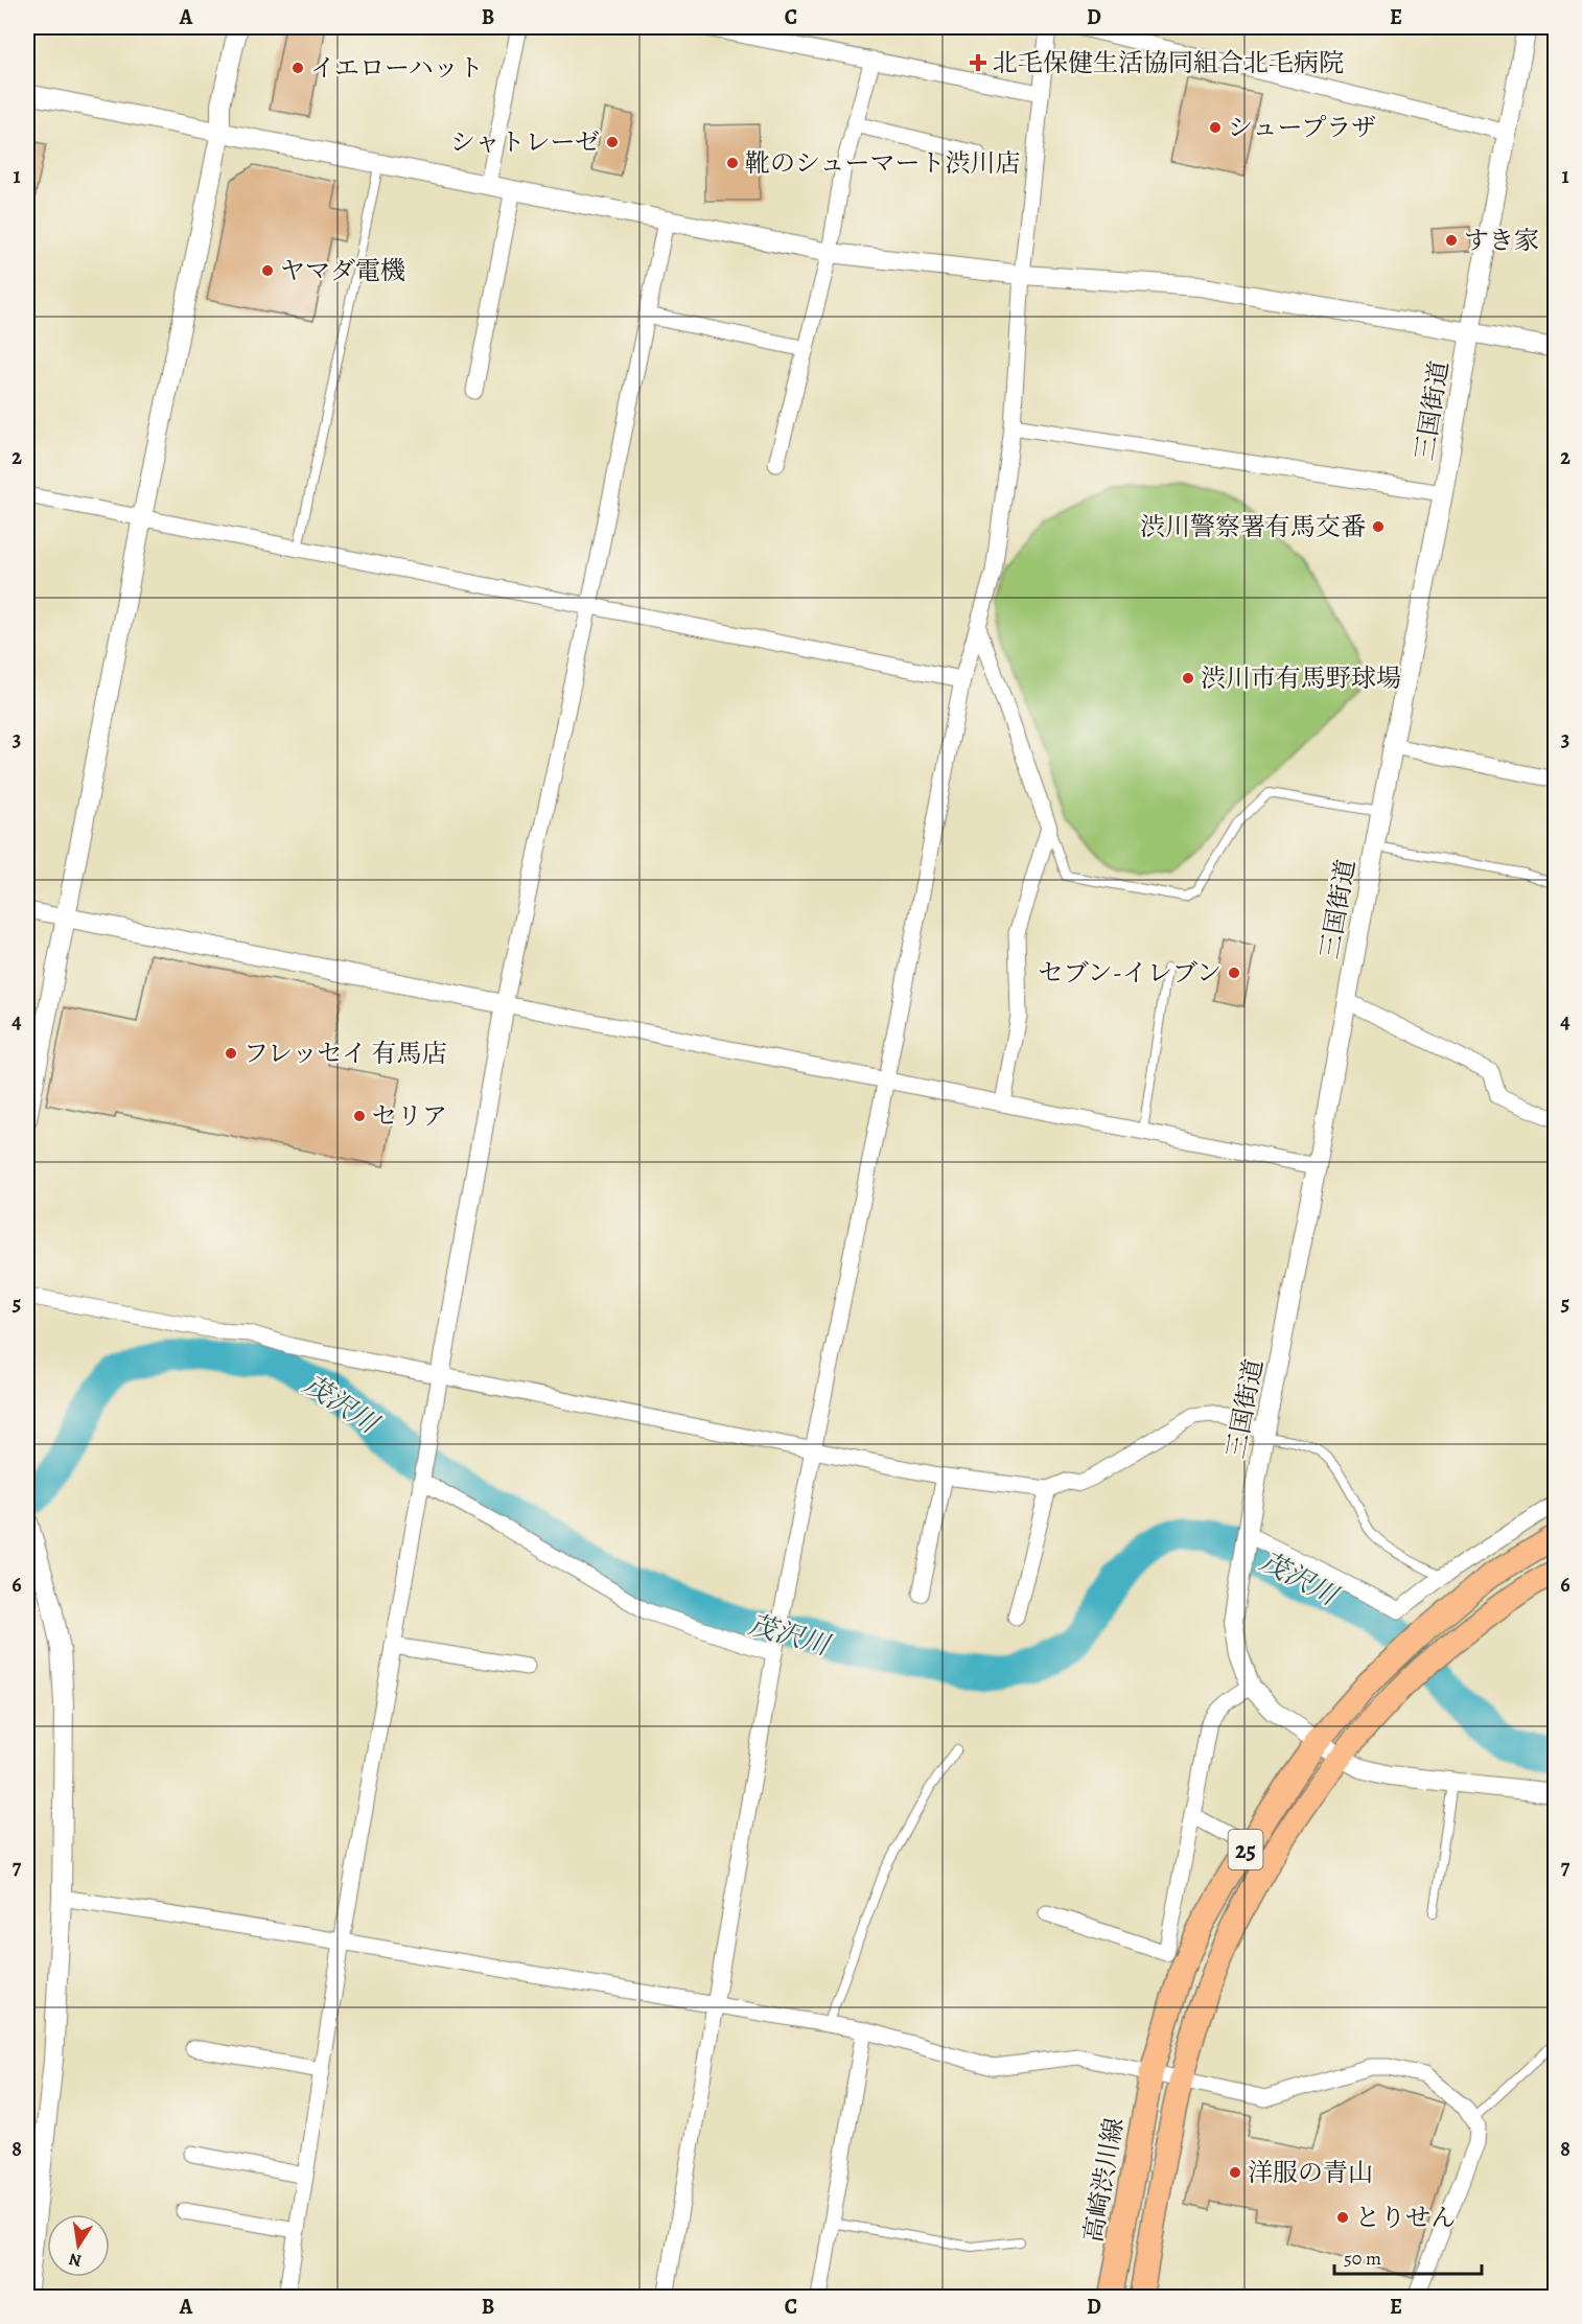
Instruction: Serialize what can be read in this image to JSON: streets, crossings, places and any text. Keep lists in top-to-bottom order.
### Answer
{
  "streets": {
    "main road": ["25", "高崎渋川線"],
    "street": ["三国街道"]
  },
  "crossings": [
    ["三国街道", "25"],
    ["25", "高崎渋川線"]
  ],
  "water": ["茂沢川"],
  "places": {
    "health": ["北毛保健生活協同組合北毛病院"],
    "other": [
      "イエローハット",
      "シュープラザ",
      "シャトレーゼ",
      "靴のシューマート渋川店",
      "すき家",
      "ヤマダ電機",
      "渋川警察署有馬交番",
      "渋川市有馬野球場",
      "セブン-イレブン",
      "フレッセイ 有馬店",
      "セリア",
      "洋服の青山",
      "とりせん"
    ]
  },
  "scale_bar": "50 m",
  "north": "bottom",
  "grid": {
    "columns": [
      "A",
      "B",
      "C",
      "D",
      "E"
    ],
    "rows": [
      "1",
      "2",
      "3",
      "4",
      "5",
      "6",
      "7",
      "8"
    ]
  }
}
